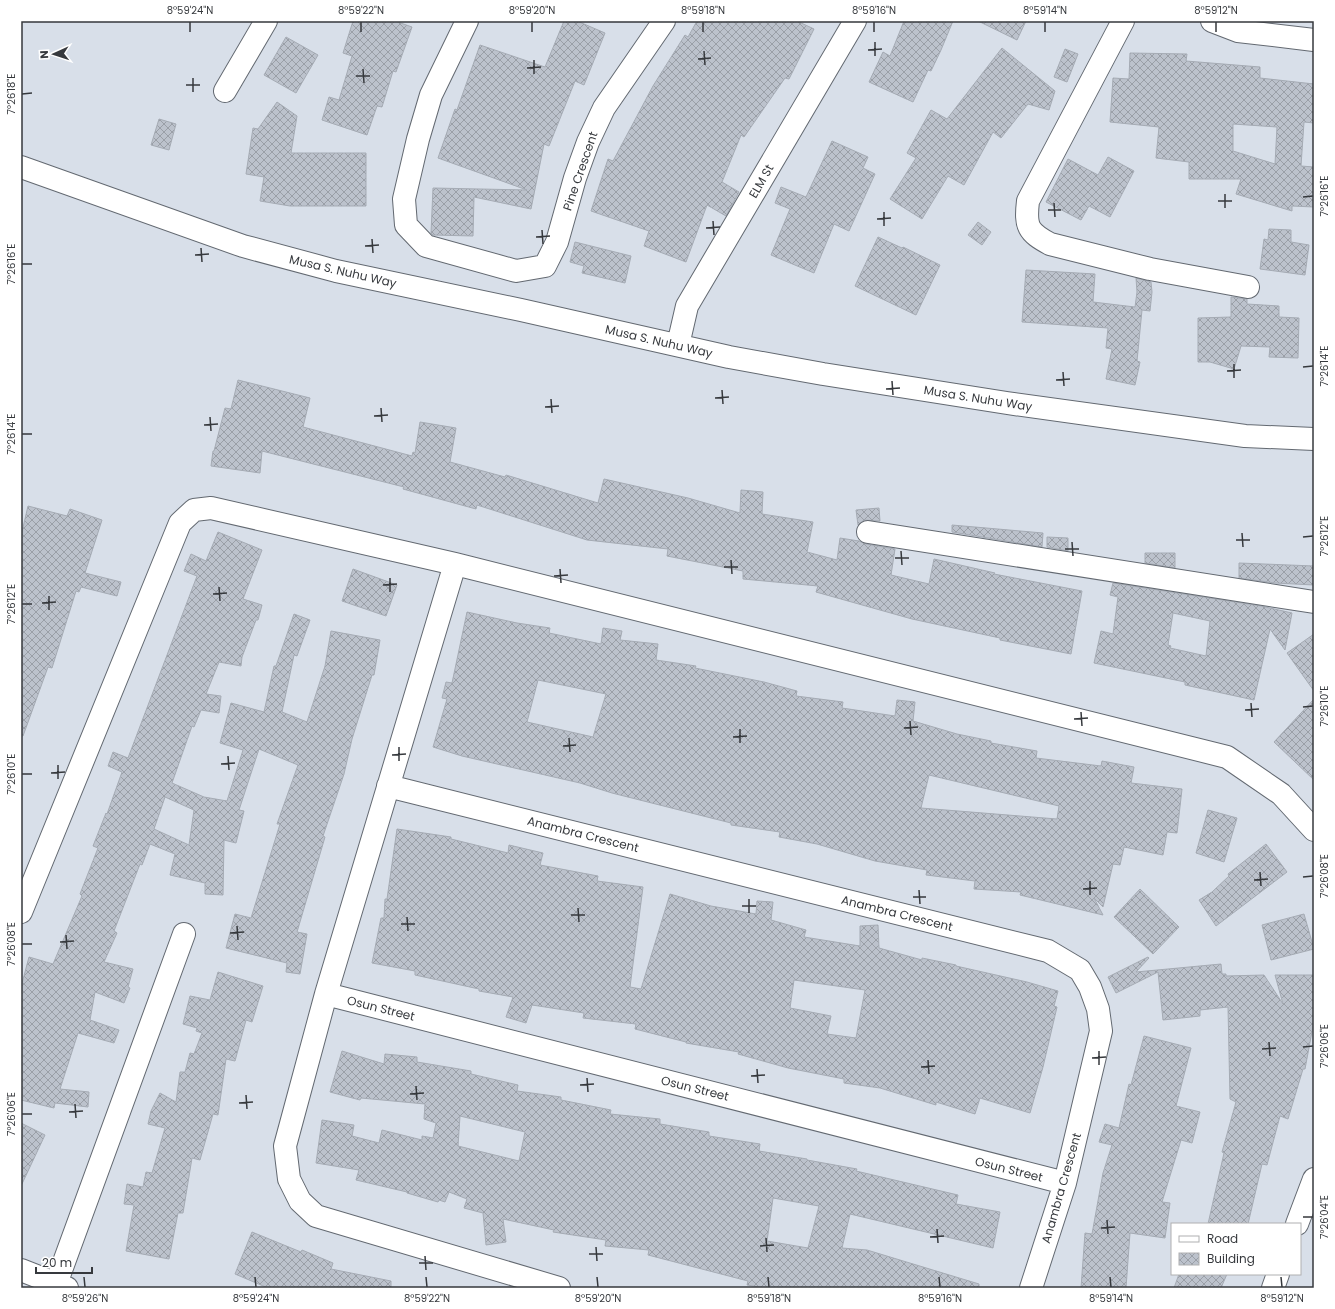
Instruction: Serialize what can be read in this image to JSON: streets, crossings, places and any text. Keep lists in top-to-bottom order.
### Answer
{
  "streets": {
    "street": [
      "Pine Crescent",
      "ELM St",
      "Musa S. Nuhu Way",
      "Anambra Crescent",
      "Osun Street"
    ]
  },
  "crossings": [
    ["ELM St", "Musa S. Nuhu Way"],
    ["Anambra Crescent", "Osun Street"]
  ],
  "legend": ["Road", "Building"],
  "scale_bar": "20 m",
  "north": "left",
  "coordinates": [
    "8°59'24\"N",
    "8°59'22\"N",
    "8°59'20\"N",
    "8°59'18\"N",
    "8°59'16\"N",
    "8°59'14\"N",
    "8°59'12\"N",
    "7°26'18\"E",
    "7°26'16\"E",
    "7°26'14\"E",
    "7°26'12\"E",
    "7°26'10\"E",
    "7°26'08\"E",
    "7°26'06\"E",
    "7°26'04\"E",
    "8°59'26\"N"
  ]
}
